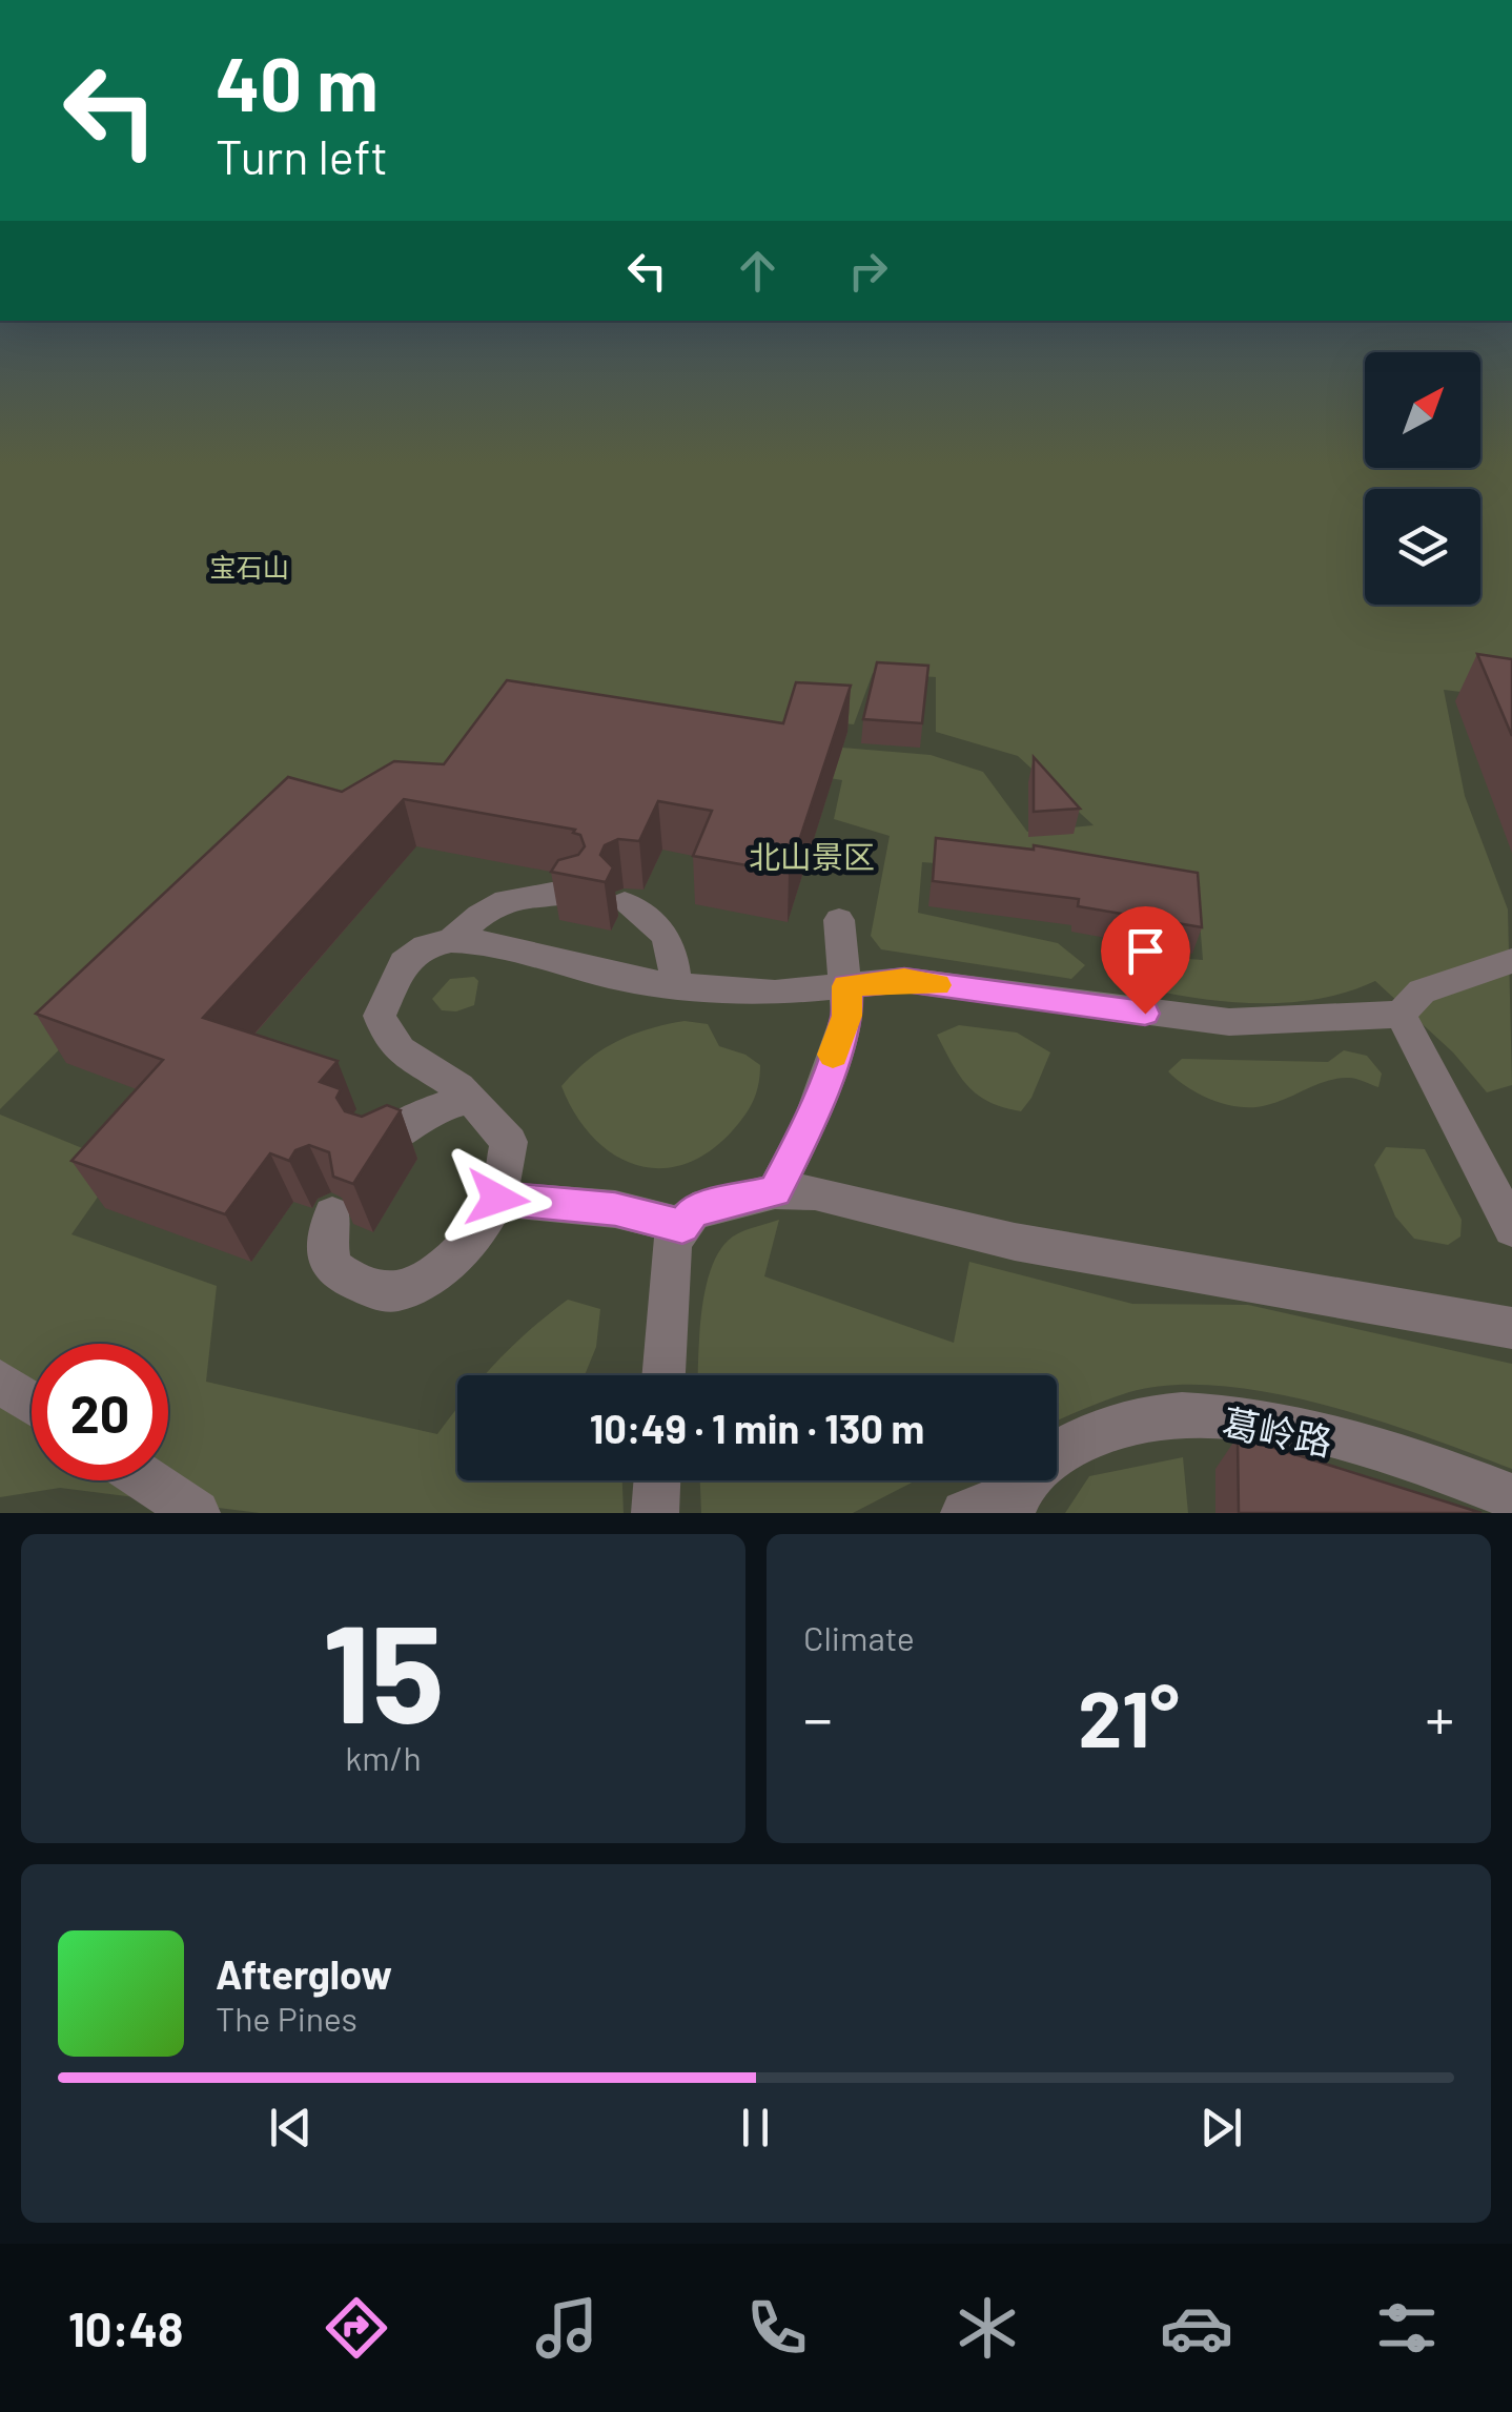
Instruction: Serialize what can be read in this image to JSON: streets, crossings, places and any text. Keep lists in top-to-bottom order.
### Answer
{
  "streets": {
    "street": ["葛岭路"]
  },
  "parks": ["宝石山", "北山景区"],
  "north": "top right",
  "page": {
    "turn": ["40 m", "Turn left"],
    "limit": "20",
    "trip": "10:49 · 1 min · 130 m",
    "tile": [
      ["15", "km/h"],
      "Climate"
    ],
    "heat": ["−", "21°", "+"],
    "song": ["Afterglow", "The Pines"],
    "tabs": "10:48"
  }
}
